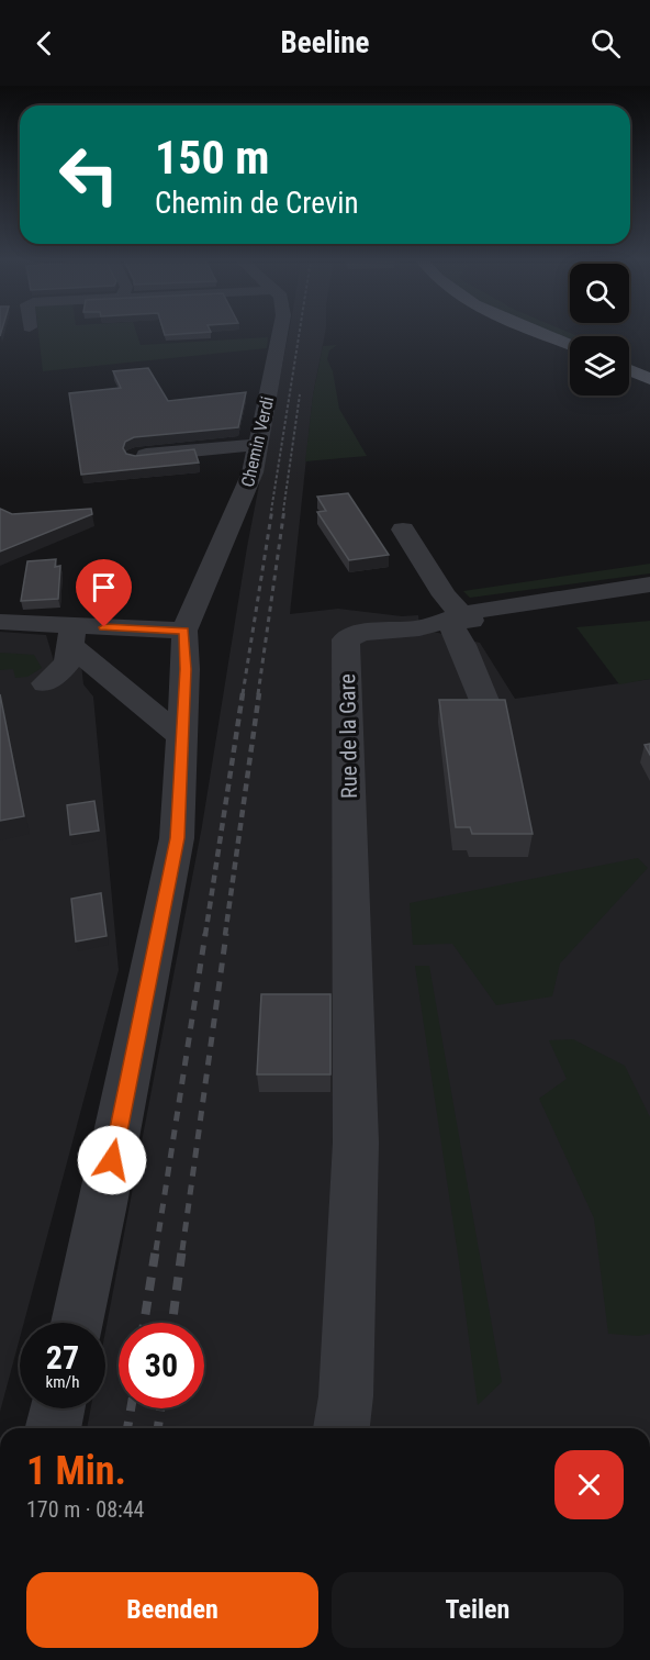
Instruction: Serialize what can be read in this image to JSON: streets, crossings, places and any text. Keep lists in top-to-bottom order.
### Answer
{
  "streets": {
    "street": ["Chemin Verdi", "Rue de la Gare"]
  },
  "page": {
    "header": "Beeline",
    "turn": ["150 m", "Chemin de Crevin"],
    "speed": "27 km/h",
    "limit": "30",
    "heading": ["1 Min.", "170 m · 08:44"],
    "buttons": ["Beenden", "Teilen"]
  }
}
